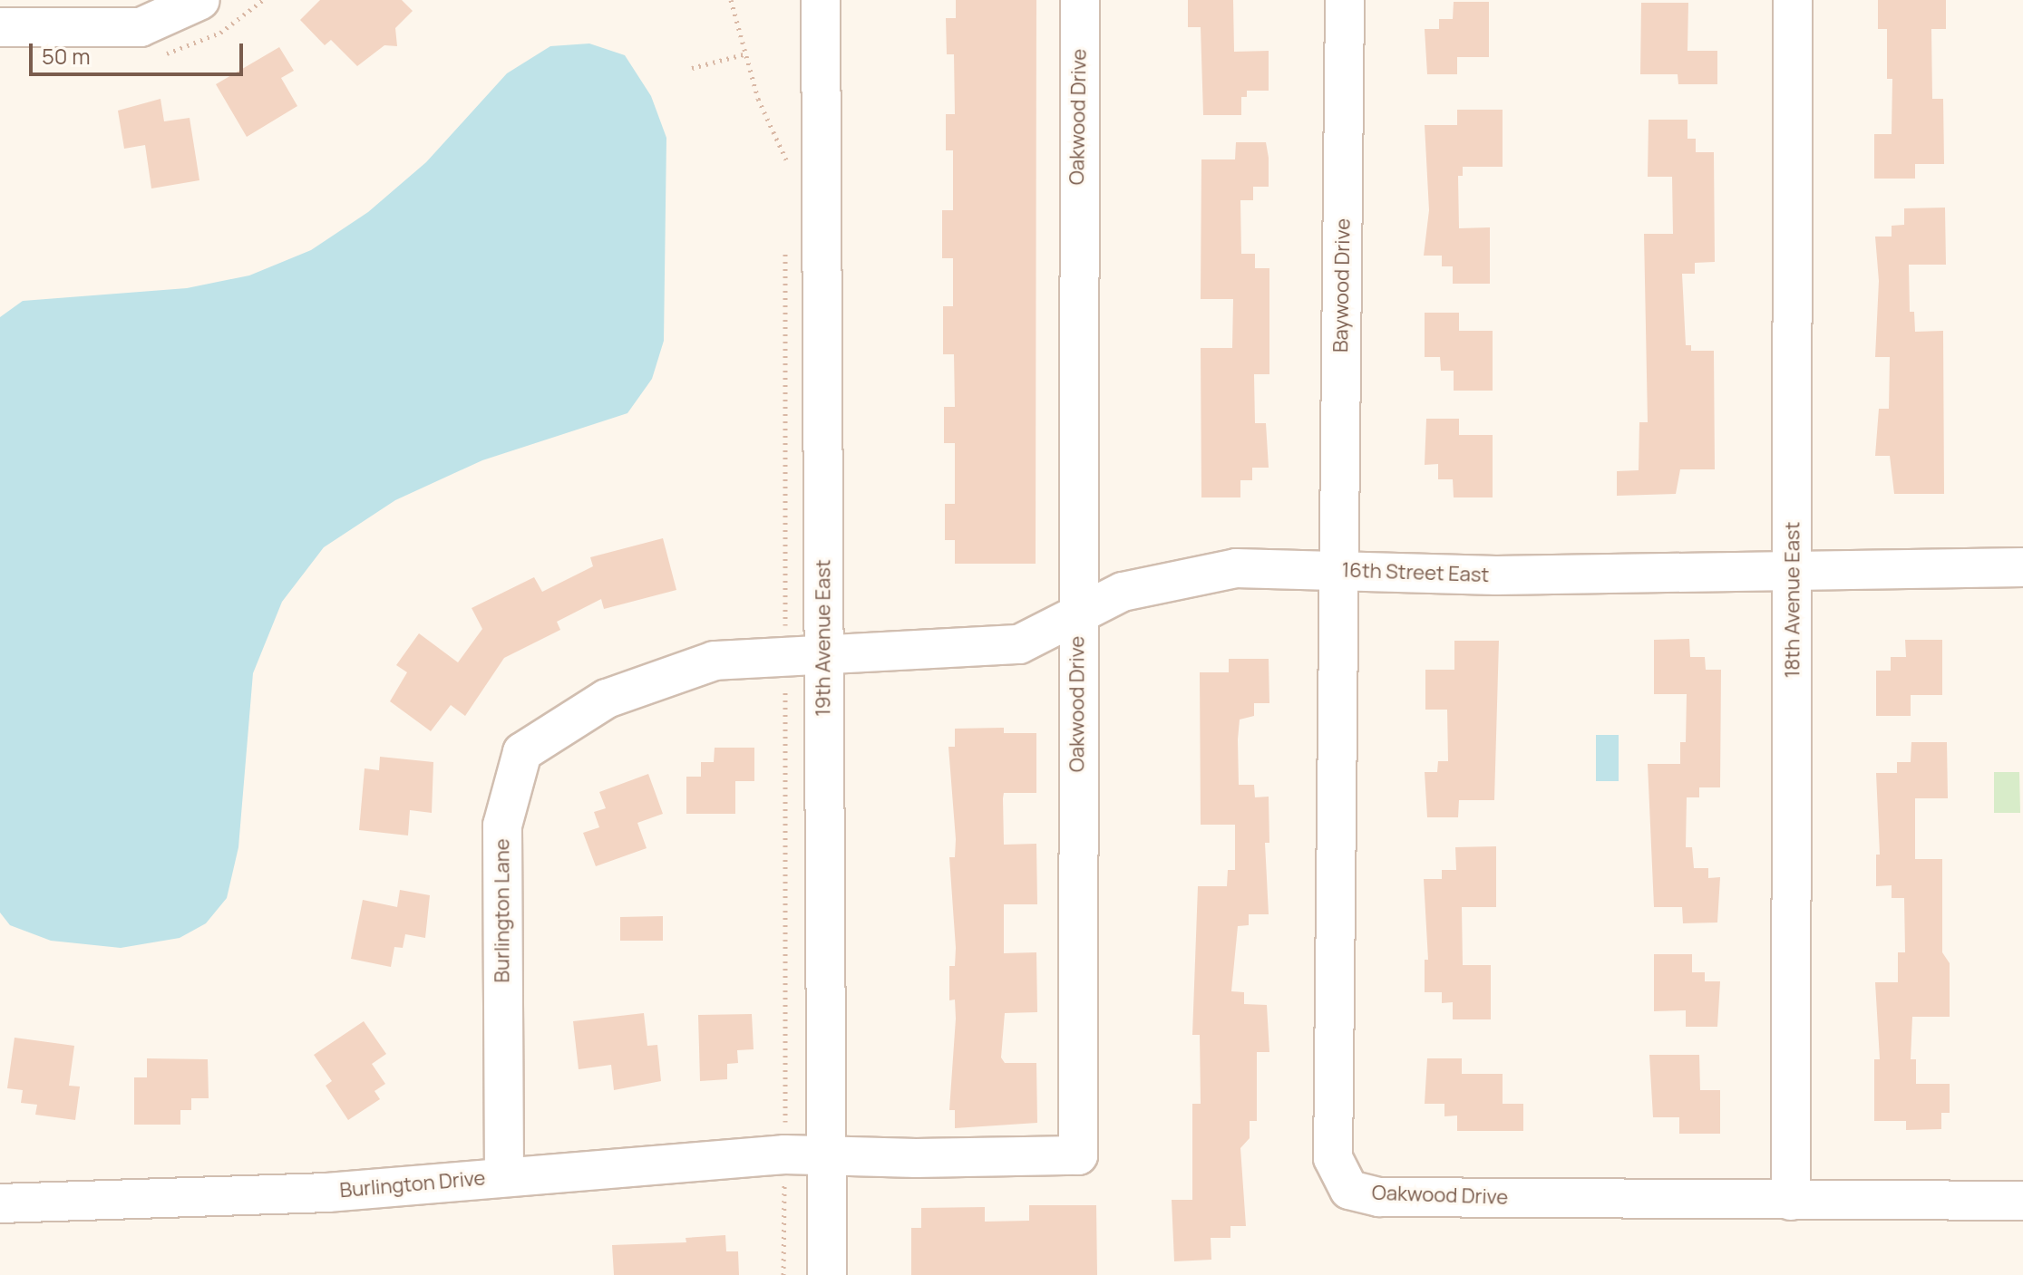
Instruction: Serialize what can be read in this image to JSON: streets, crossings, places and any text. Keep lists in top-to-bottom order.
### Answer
{
  "streets": {
    "street": [
      "Oakwood Drive",
      "Baywood Drive",
      "16th Street East",
      "18th Avenue East",
      "19th Avenue East",
      "Burlington Lane",
      "Burlington Drive"
    ]
  },
  "crossings": [
    ["Oakwood Drive", "Baywood Drive"],
    ["Oakwood Drive", "16th Street East"],
    ["Oakwood Drive", "18th Avenue East"],
    ["Oakwood Drive", "19th Avenue East"],
    ["Oakwood Drive", "Burlington Drive"],
    ["Baywood Drive", "16th Street East"],
    ["16th Street East", "18th Avenue East"],
    ["16th Street East", "19th Avenue East"],
    ["16th Street East", "Burlington Lane"],
    ["19th Avenue East", "Burlington Lane"],
    ["19th Avenue East", "Burlington Drive"],
    ["Burlington Lane", "Burlington Drive"]
  ],
  "scale_bar": "50 m"
}
